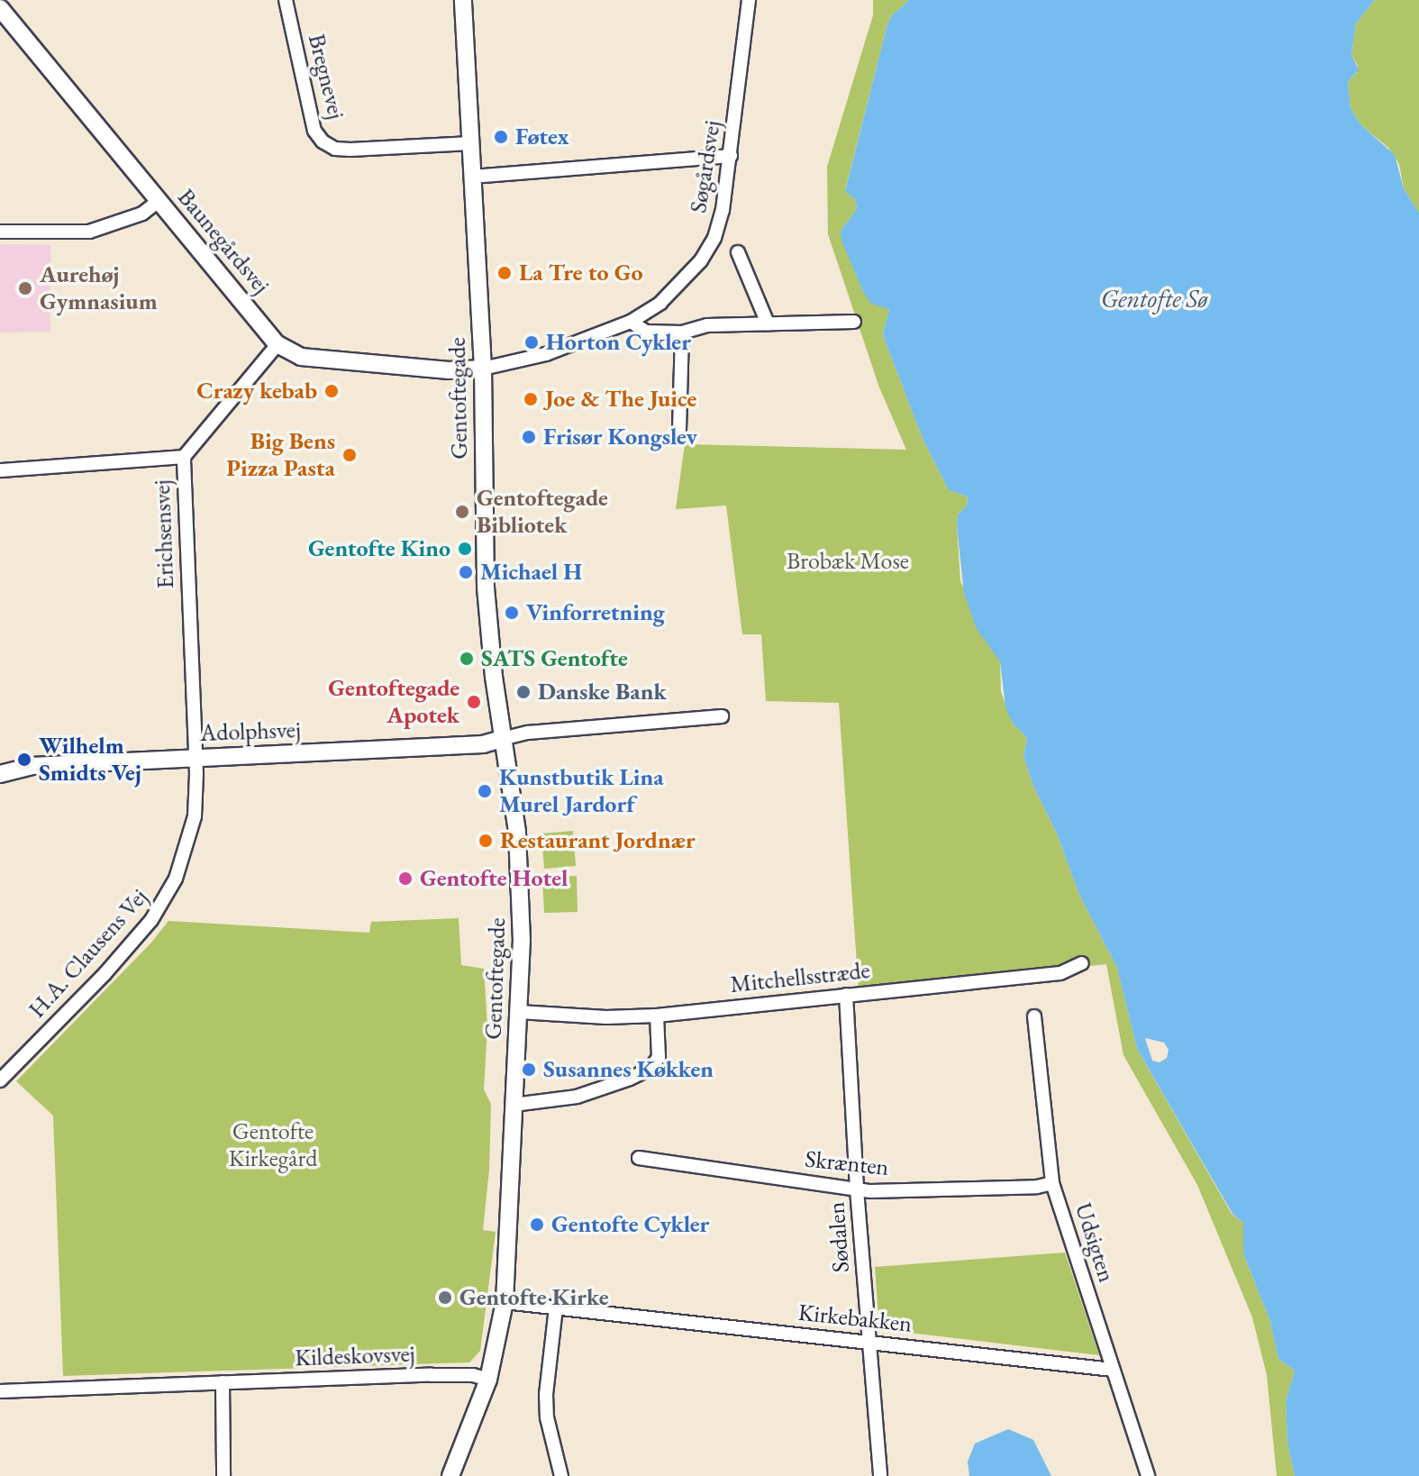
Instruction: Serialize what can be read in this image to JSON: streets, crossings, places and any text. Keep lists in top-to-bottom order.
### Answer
{
  "streets": {
    "street": [
      "Bregnevej",
      "Søgårdsvej",
      "Baunegårdsvej",
      "Gentoftegade",
      "Erichsensvej",
      "Adolphsvej",
      "H.A. Clausens Vej",
      "Mitchellsstræde",
      "Skrænten",
      "Sødalen",
      "Udsigten",
      "Kirkebakken",
      "Kildeskovsvej"
    ]
  },
  "crossings": [
    ["Bregnevej", "Gentoftegade"],
    ["Søgårdsvej", "Baunegårdsvej"],
    ["Søgårdsvej", "Gentoftegade"],
    ["Baunegårdsvej", "Gentoftegade"],
    ["Baunegårdsvej", "Erichsensvej"],
    ["Gentoftegade", "Adolphsvej"],
    ["Gentoftegade", "Mitchellsstræde"],
    ["Gentoftegade", "Kirkebakken"],
    ["Gentoftegade", "Kildeskovsvej"],
    ["Erichsensvej", "Adolphsvej"],
    ["Erichsensvej", "H.A. Clausens Vej"],
    ["Adolphsvej", "H.A. Clausens Vej"],
    ["Mitchellsstræde", "Sødalen"],
    ["Skrænten", "Sødalen"],
    ["Skrænten", "Udsigten"],
    ["Sødalen", "Kirkebakken"],
    ["Udsigten", "Kirkebakken"]
  ],
  "water": ["Gentofte Sø"],
  "parks": ["Brobæk Mose", "Gentofte Kirkegård"],
  "places": [
    "Føtex",
    "La Tre to Go",
    "Aurehøj Gymnasium",
    "Horton Cykler",
    "Crazy kebab",
    "Joe & The Juice",
    "Frisør Kongslev",
    "Big Bens Pizza Pasta",
    "Gentoftegade Bibliotek",
    "Gentofte Kino",
    "Michael H",
    "Vinforretning",
    "SATS Gentofte",
    "Danske Bank",
    "Gentoftegade Apotek",
    "Wilhelm Smidts Vej",
    "Kunstbutik Lina Murel Jardorf",
    "Restaurant Jordnær",
    "Gentofte Hotel",
    "Susannes Køkken",
    "Gentofte Cykler",
    "Gentofte Kirke"
  ]
}
